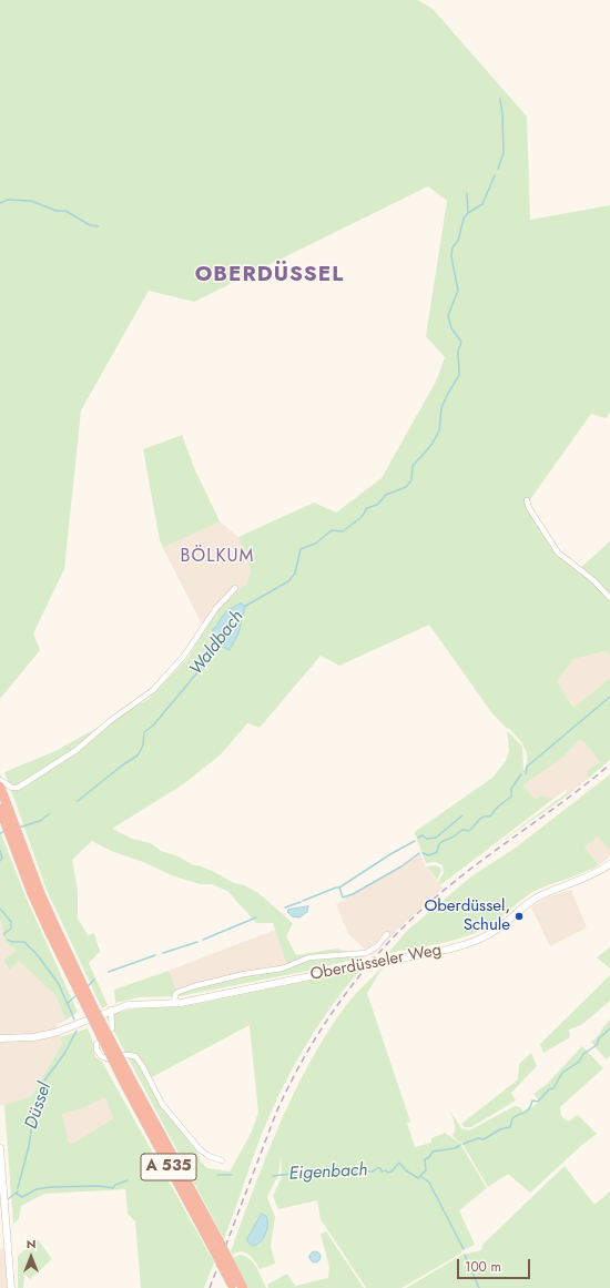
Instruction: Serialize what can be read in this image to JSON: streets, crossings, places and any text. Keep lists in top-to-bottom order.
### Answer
{
  "streets": {
    "highway": ["A 535"],
    "street": ["Oberdüsseler Weg"]
  },
  "districts": ["OBERDÜSSEL", "BÖLKUM"],
  "water": ["Waldbach", "Düssel", "Eigenbach"],
  "places": ["Oberdüssel, Schule"],
  "scale_bar": "100 m",
  "north": "top"
}
